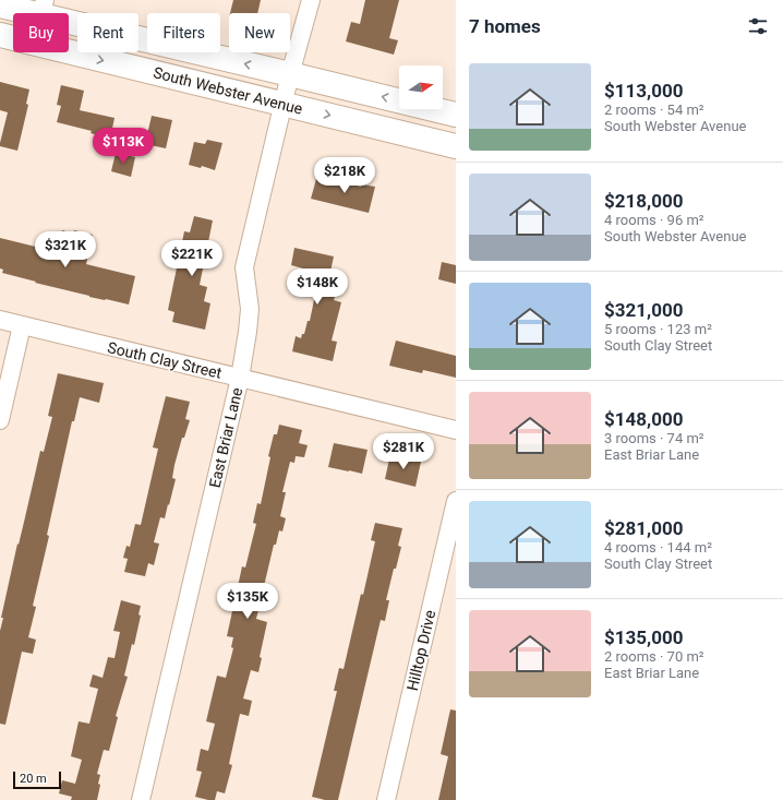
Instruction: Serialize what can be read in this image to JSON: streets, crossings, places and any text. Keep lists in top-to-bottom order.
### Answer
{
  "streets": {
    "main road": ["South Webster Avenue"],
    "street": ["South Clay Street", "East Briar Lane", "Hilltop Drive"]
  },
  "crossings": [
    ["South Webster Avenue", "East Briar Lane"],
    ["South Clay Street", "East Briar Lane"]
  ],
  "scale_bar": "20 m",
  "north": "right",
  "page": {
    "heading": "7 homes",
    "chip": [
      "Buy",
      "Rent",
      "Filters",
      "New"
    ],
    "list": [
      {
        "name": "$113,000",
        "note": "2 rooms · 54 m² · South Webster Avenue"
      },
      {
        "name": "$218,000",
        "note": "4 rooms · 96 m² · South Webster Avenue"
      },
      {
        "name": "$321,000",
        "note": "5 rooms · 123 m² · South Clay Street"
      },
      {
        "name": "$148,000",
        "note": "3 rooms · 74 m² · East Briar Lane"
      },
      {
        "name": "$281,000",
        "note": "4 rooms · 144 m² · South Clay Street"
      },
      {
        "name": "$135,000",
        "note": "2 rooms · 70 m² · East Briar Lane"
      }
    ],
    "price": [
      "$113K",
      "$218K",
      "$321K",
      "$221K",
      "$148K",
      "$281K",
      "$135K"
    ],
    "scale": "20 m"
  }
}
